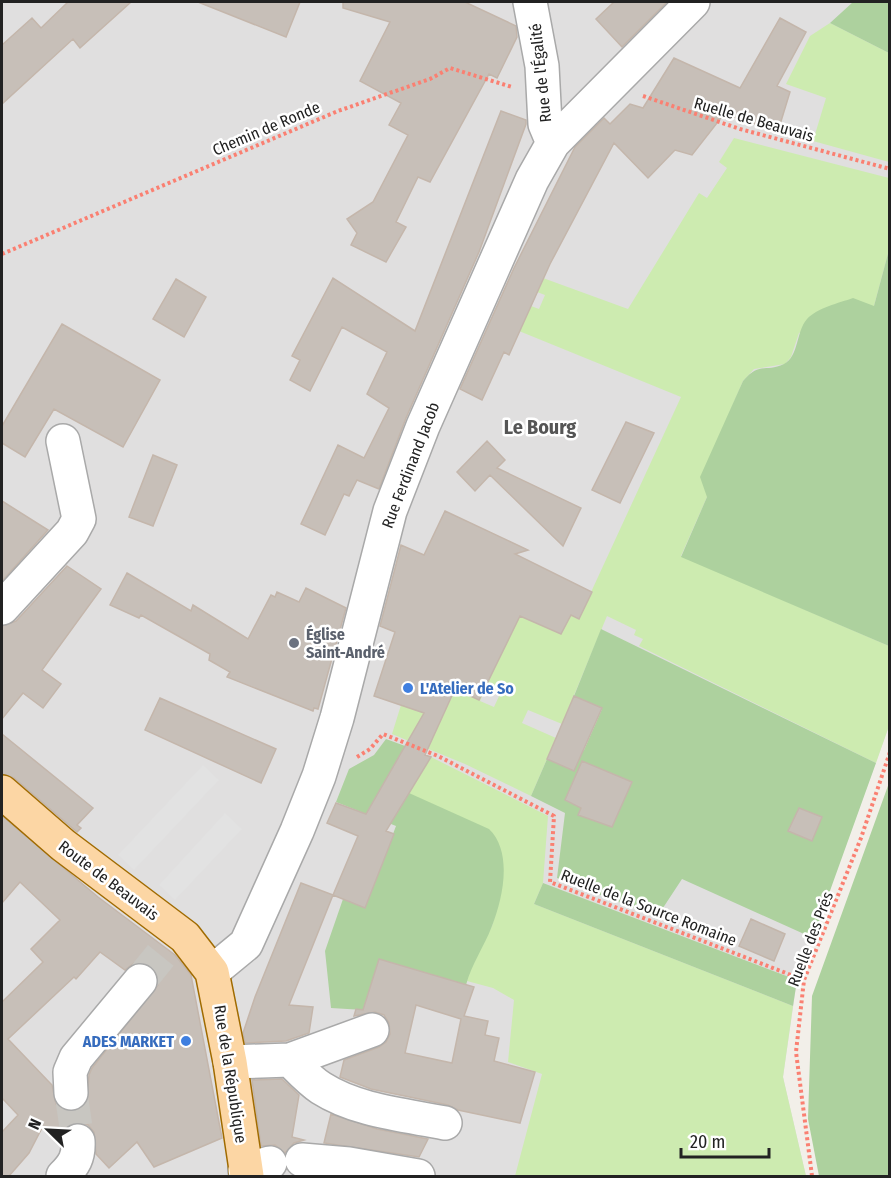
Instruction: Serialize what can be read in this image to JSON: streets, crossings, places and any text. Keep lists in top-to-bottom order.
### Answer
{
  "streets": {
    "main road": ["Route de Beauvais", "Rue de la République"],
    "street": ["Rue de l'Égalité", "Rue Ferdinand Jacob"],
    "path": [
      "Ruelle de Beauvais",
      "Chemin de Ronde",
      "Ruelle de la Source Romaine",
      "Ruelle des Prés"
    ]
  },
  "crossings": [
    ["Rue de l'Égalité", "Chemin de Ronde"],
    ["Rue de l'Égalité", "Rue Ferdinand Jacob"],
    ["Ruelle de Beauvais", "Rue Ferdinand Jacob"],
    ["Rue Ferdinand Jacob", "Route de Beauvais"],
    ["Rue Ferdinand Jacob", "Ruelle de la Source Romaine"],
    ["Rue Ferdinand Jacob", "Rue de la République"],
    ["Route de Beauvais", "Rue de la République"],
    ["Ruelle de la Source Romaine", "Ruelle des Prés"]
  ],
  "districts": ["Le Bourg"],
  "places": ["Église Saint-André", "L'Atelier de So", "ADES MARKET"],
  "scale_bar": "20 m",
  "north": "top left"
}
